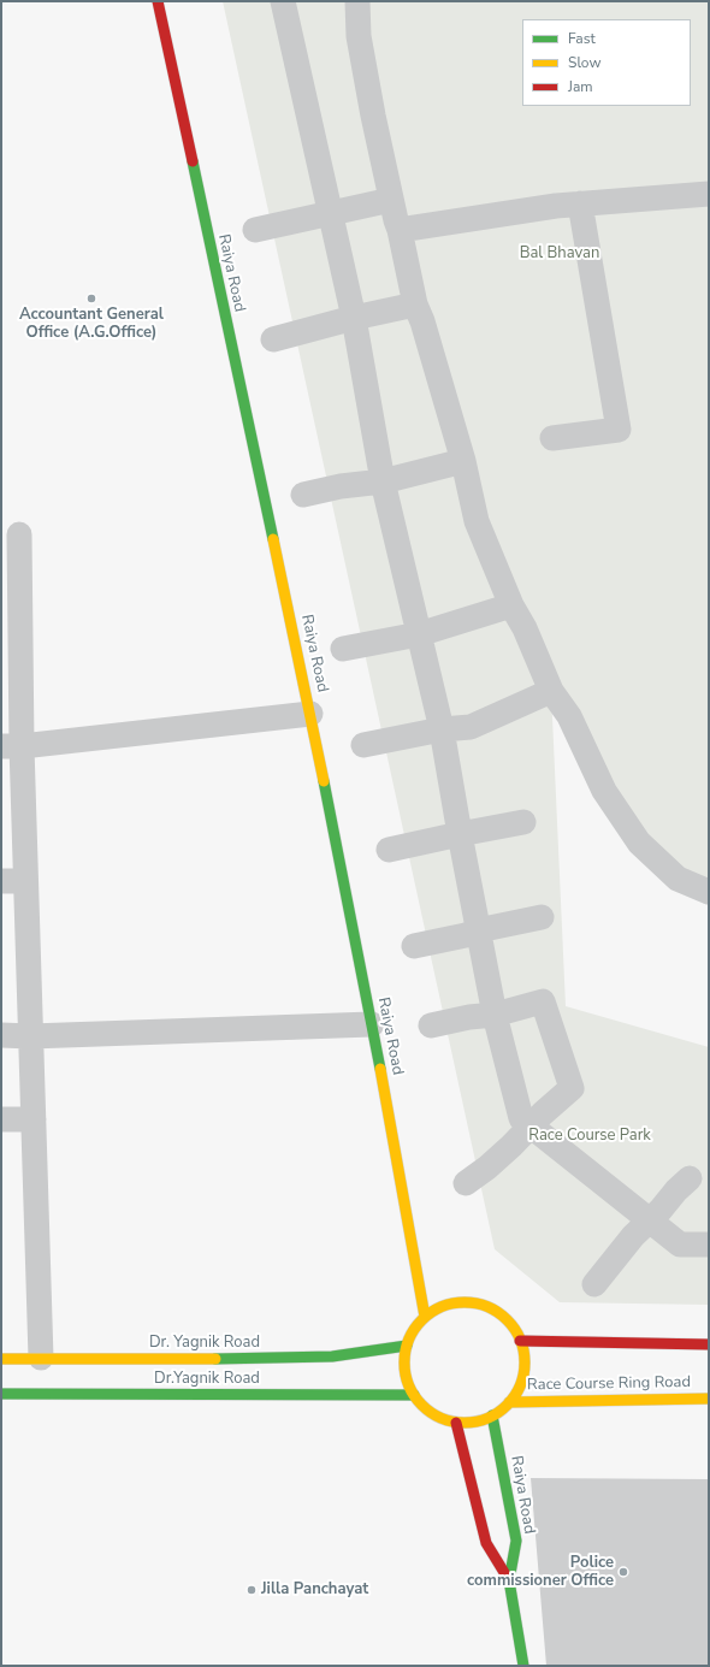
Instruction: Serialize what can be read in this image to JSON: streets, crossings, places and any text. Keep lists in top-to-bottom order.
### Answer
{
  "streets": {
    "main road": [
      "Raiya Road",
      "Dr. Yagnik Road",
      "Dr.Yagnik Road",
      "Race Course Ring Road"
    ]
  },
  "crossings": [
    ["Raiya Road", "Dr. Yagnik Road"],
    ["Raiya Road", "Dr.Yagnik Road"],
    ["Raiya Road", "Race Course Ring Road"],
    ["Dr. Yagnik Road", "Dr.Yagnik Road"],
    ["Dr. Yagnik Road", "Race Course Ring Road"],
    ["Dr.Yagnik Road", "Race Course Ring Road"]
  ],
  "parks": ["Bal Bhavan", "Race Course Park"],
  "places": ["Accountant General Office (A.G.Office)", "Police commissioner Office", "Jilla Panchayat"],
  "legend": ["Fast", "Slow", "Jam"]
}
